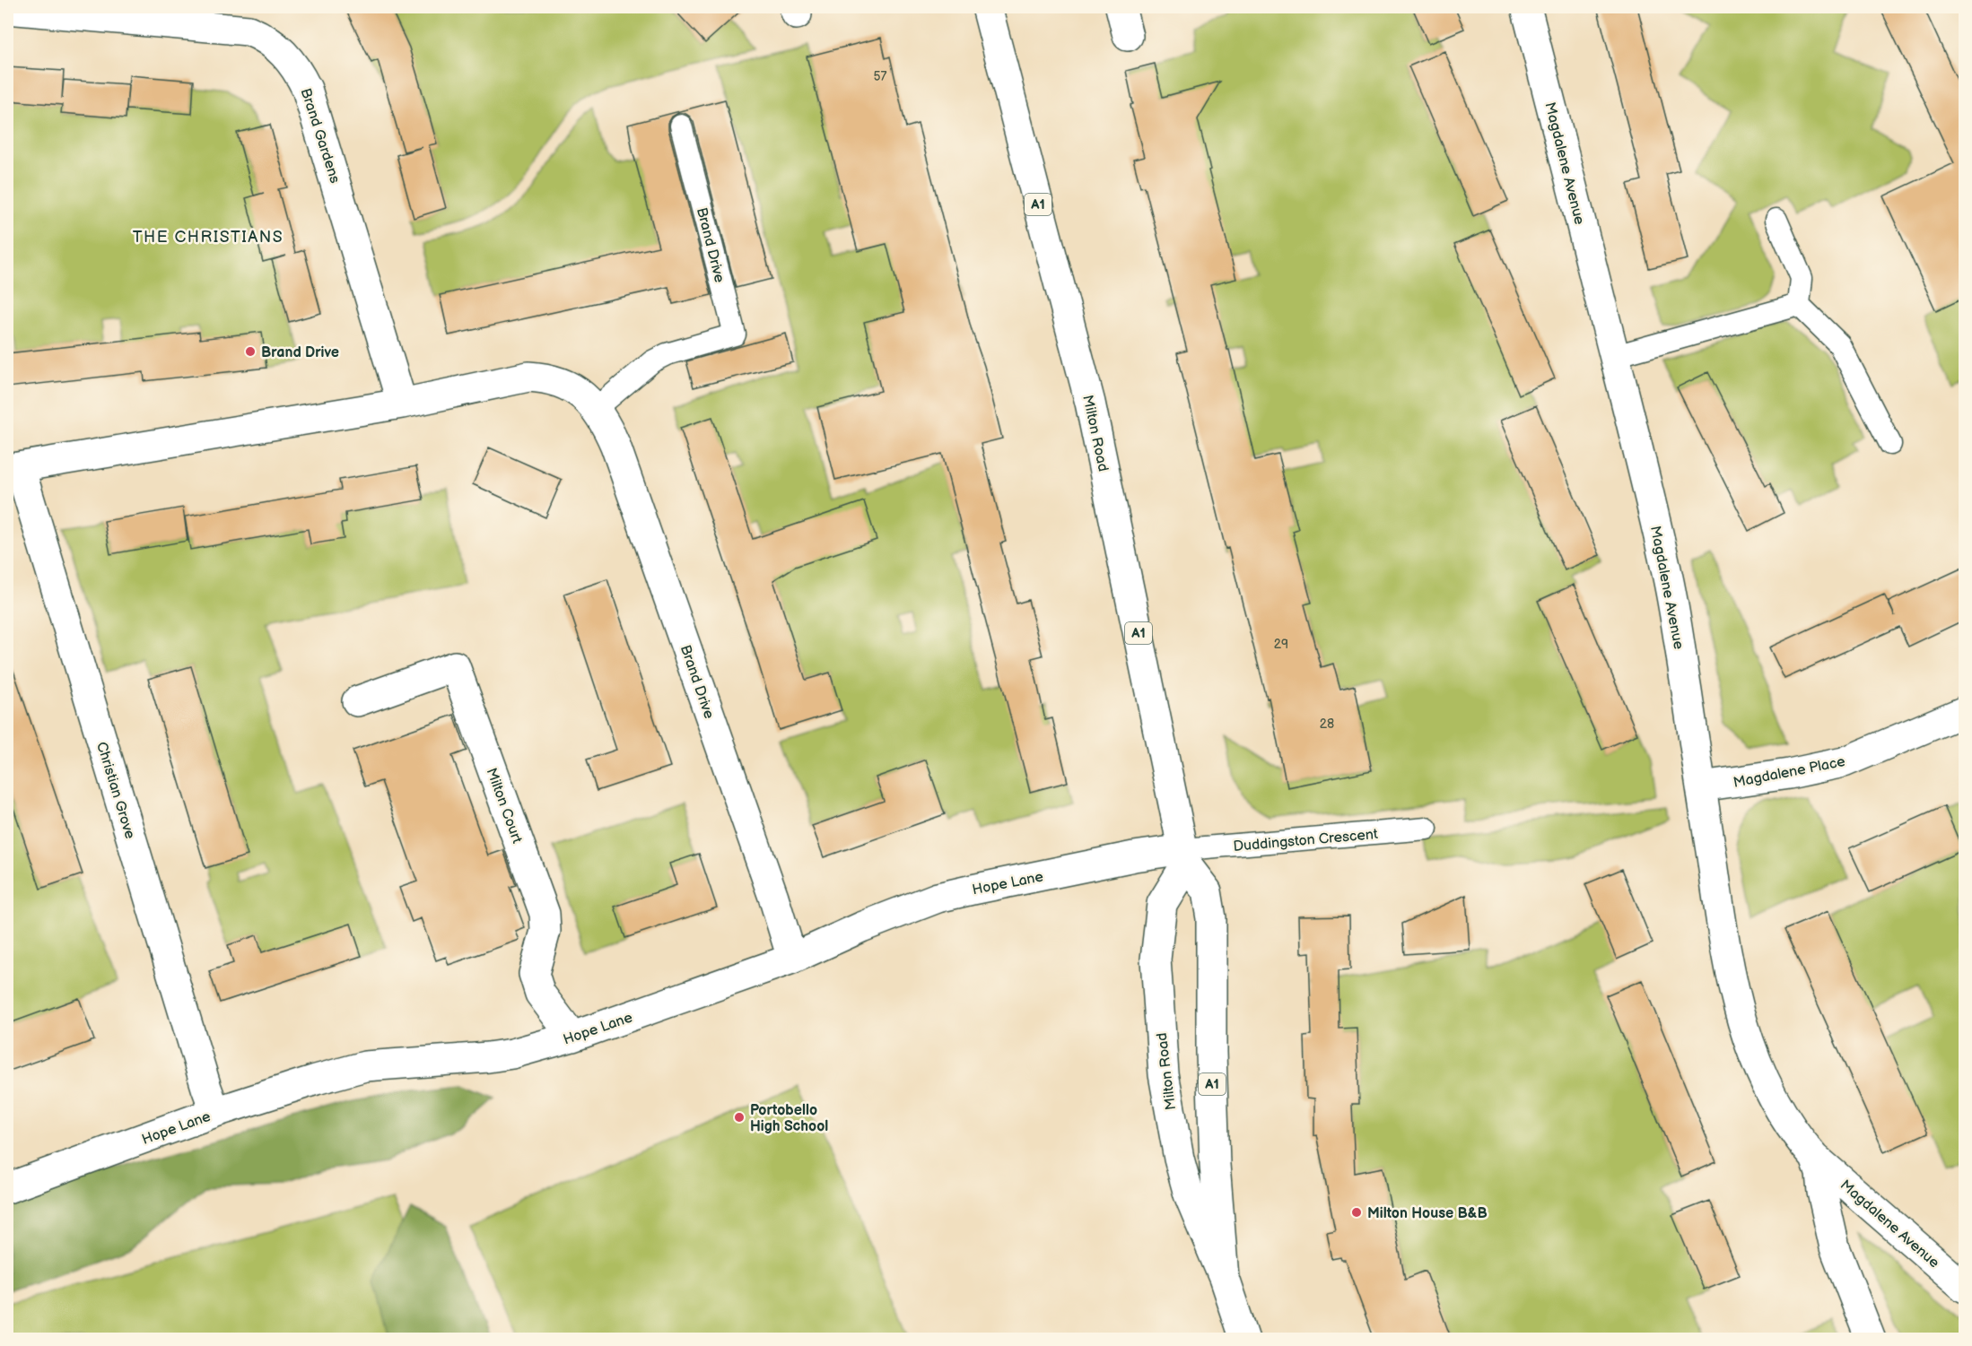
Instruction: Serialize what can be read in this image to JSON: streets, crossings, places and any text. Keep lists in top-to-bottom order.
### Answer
{
  "streets": {
    "street": [
      "Brand Gardens",
      "Magdalene Avenue",
      "A1",
      "Brand Drive",
      "Milton Road",
      "Magdalene Place",
      "Christian Grove",
      "Milton Court",
      "Hope Lane"
    ],
    "lane": ["Duddingston Crescent"]
  },
  "crossings": [
    ["Brand Gardens", "Brand Drive"],
    ["Magdalene Avenue", "Magdalene Place"],
    ["Brand Drive", "Christian Grove"],
    ["Brand Drive", "Hope Lane"],
    ["Milton Road", "Duddingston Crescent"],
    ["Milton Road", "Hope Lane"],
    ["Christian Grove", "Hope Lane"],
    ["Milton Court", "Hope Lane"],
    ["Duddingston Crescent", "Hope Lane"]
  ],
  "districts": ["THE CHRISTIANS"],
  "places": ["Brand Drive", "Portobello High School", "Milton House B&B"],
  "house_numbers": ["57", "29", "28"]
}
